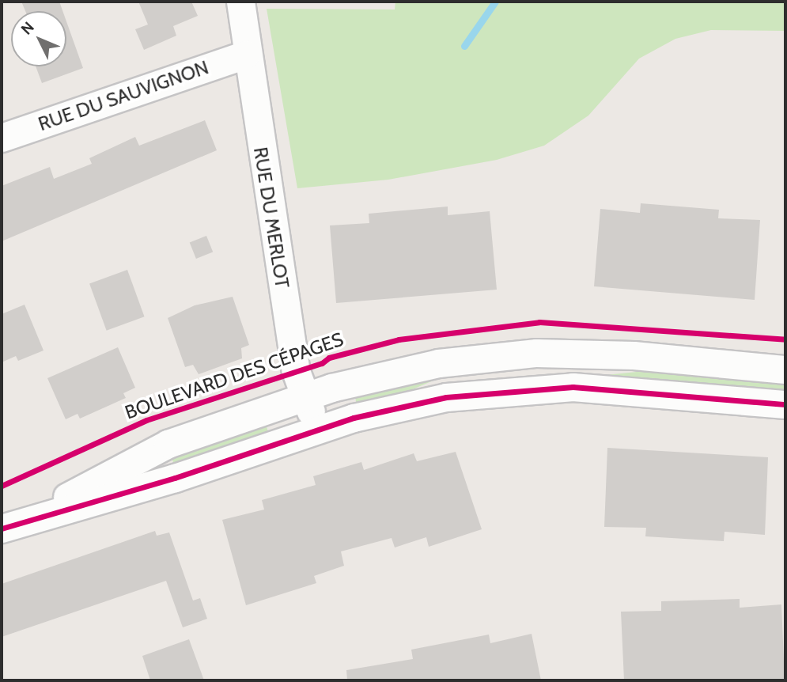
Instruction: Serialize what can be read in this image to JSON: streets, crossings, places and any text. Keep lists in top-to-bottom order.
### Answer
{
  "streets": {
    "street": ["RUE DU SAUVIGNON", "RUE DU MERLOT"],
    "cycle path": ["BOULEVARD DES CÉPAGES"]
  },
  "crossings": [
    ["RUE DU SAUVIGNON", "RUE DU MERLOT"]
  ],
  "north": "top left"
}
